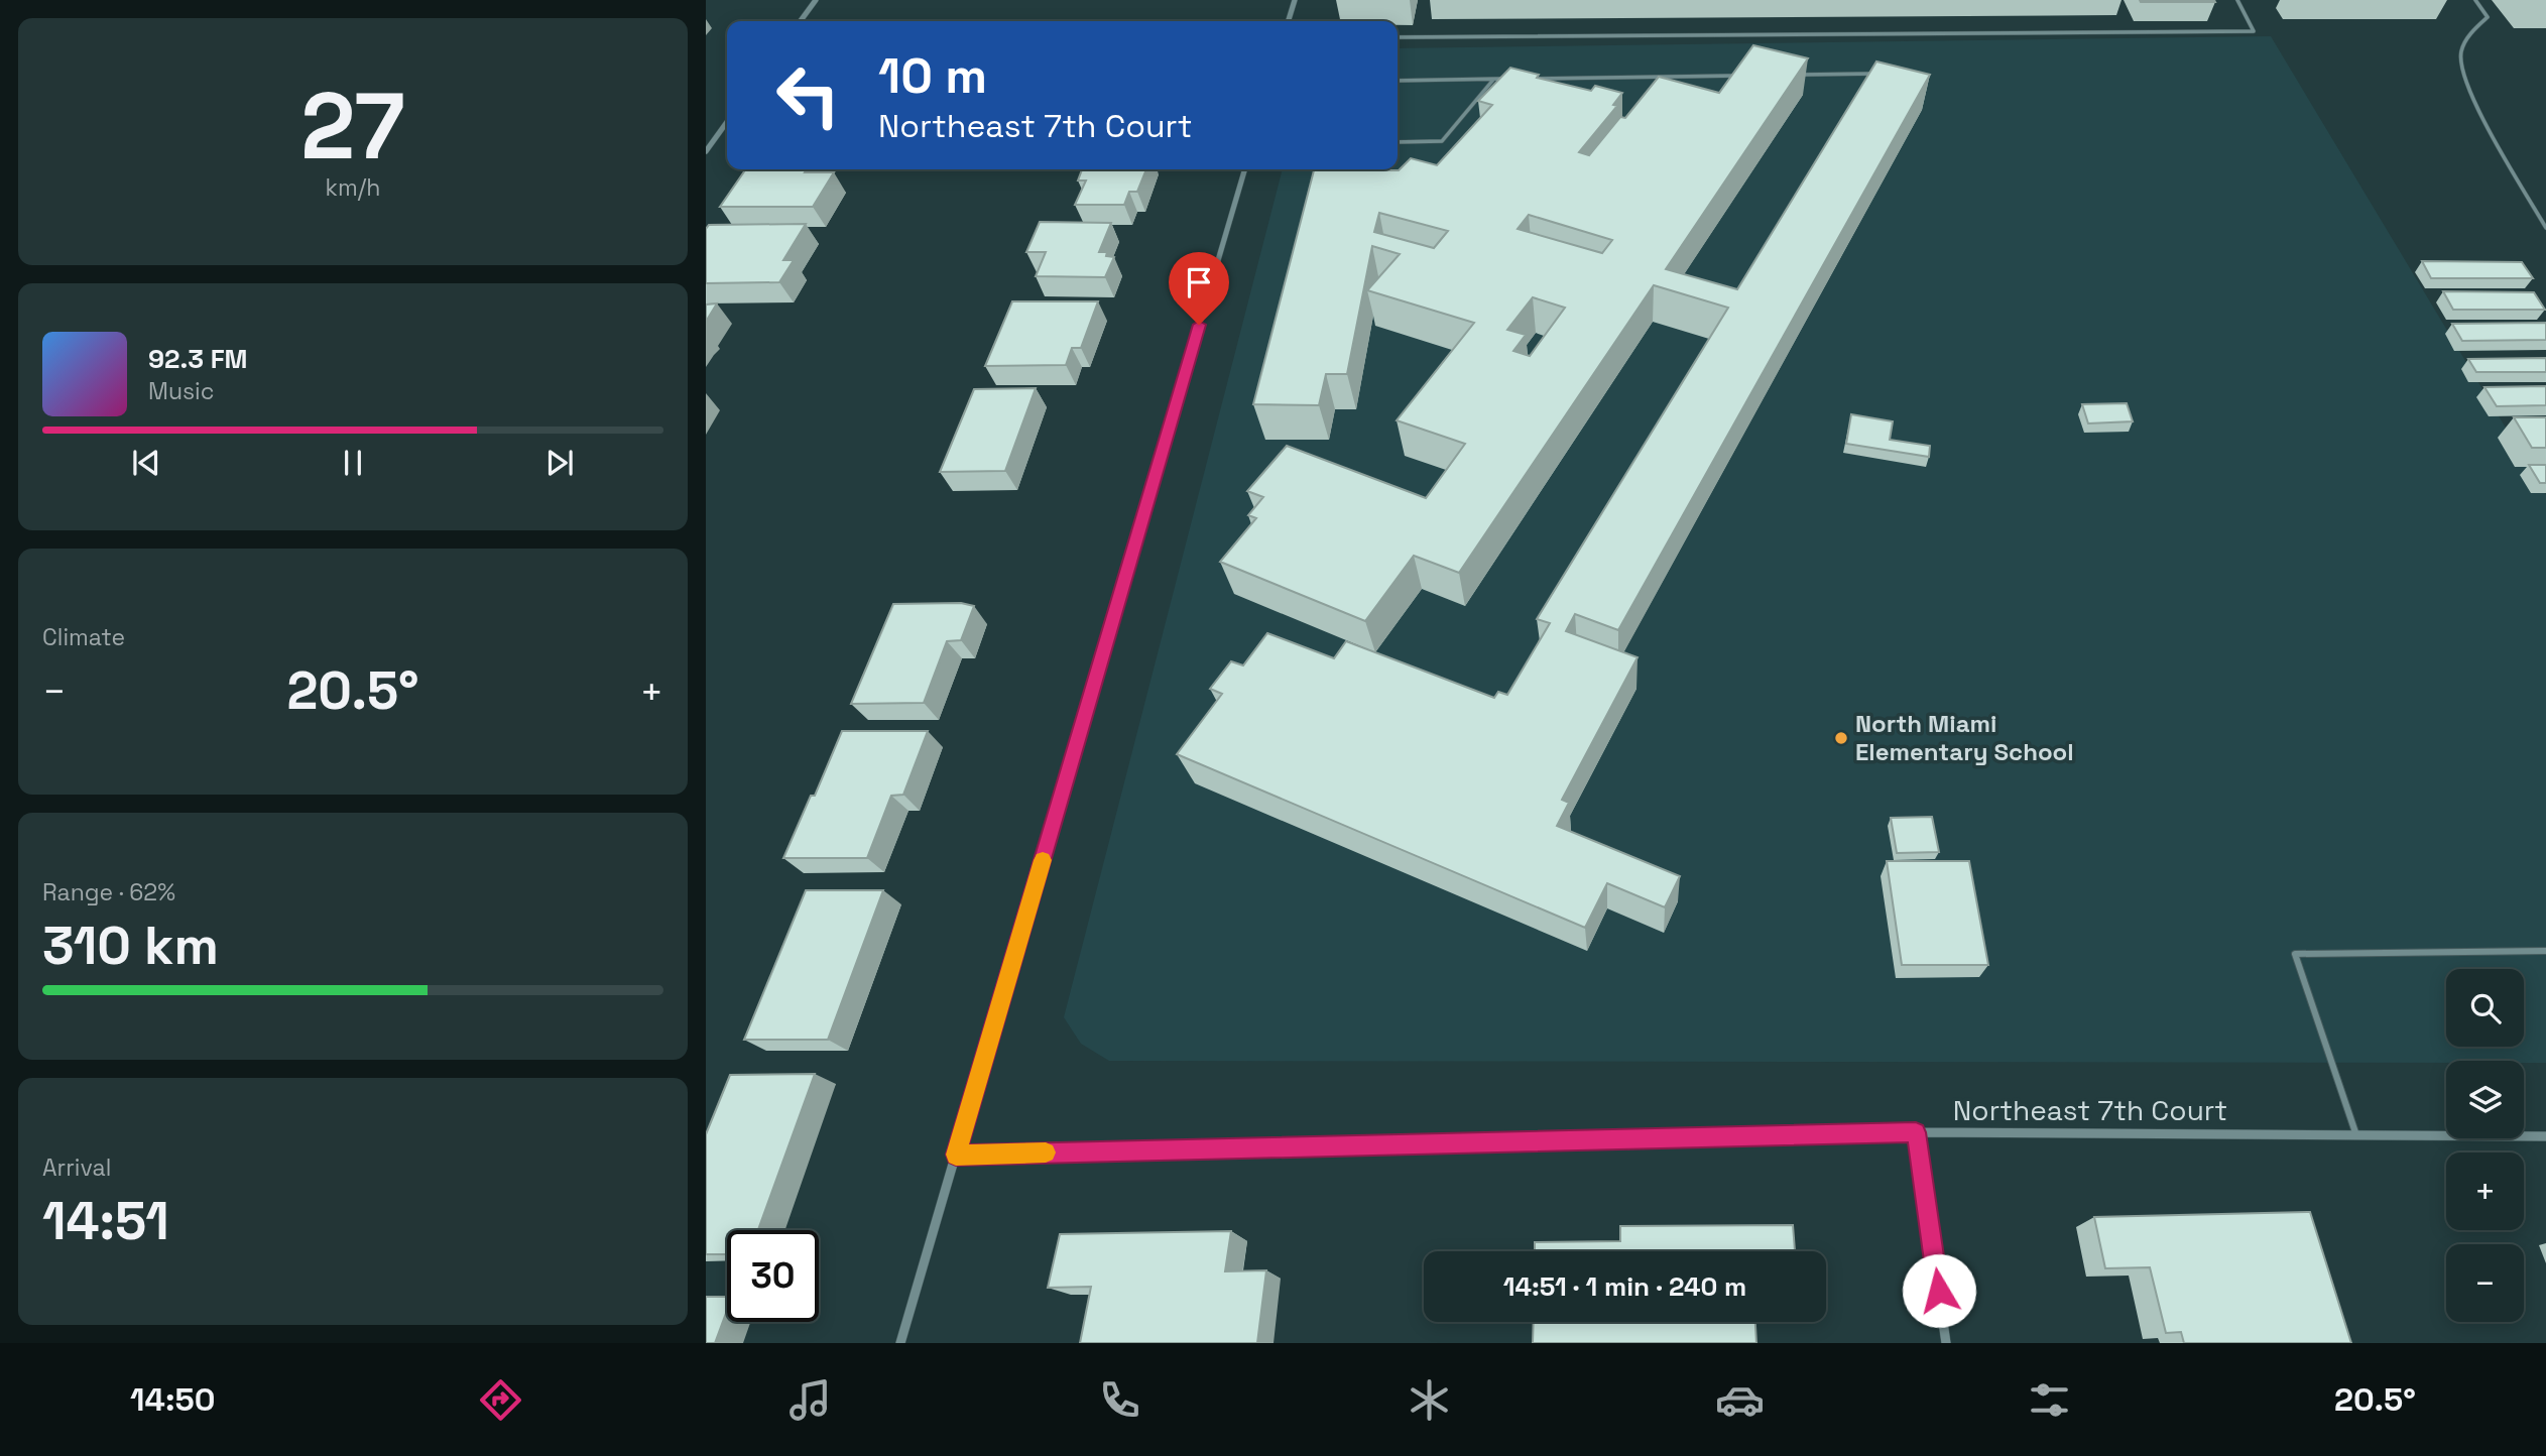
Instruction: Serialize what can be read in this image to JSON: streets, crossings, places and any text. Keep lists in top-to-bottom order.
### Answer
{
  "streets": {
    "street": ["Northeast 7th Court"]
  },
  "places": ["North Miami Elementary School"],
  "page": {
    "tile": [
      ["27", "km/h"],
      "Climate",
      ["Range · 62%", "310 km"],
      ["Arrival", "14:51"]
    ],
    "turn": ["10 m", "Northeast 7th Court"],
    "song": ["92.3 FM", "Music"],
    "heat": ["−", "20.5°", "+"],
    "map_buttons": ["+", "−"],
    "limit": "30",
    "trip": "14:51 · 1 min · 240 m",
    "tabs": ["14:50", "20.5°"]
  }
}
